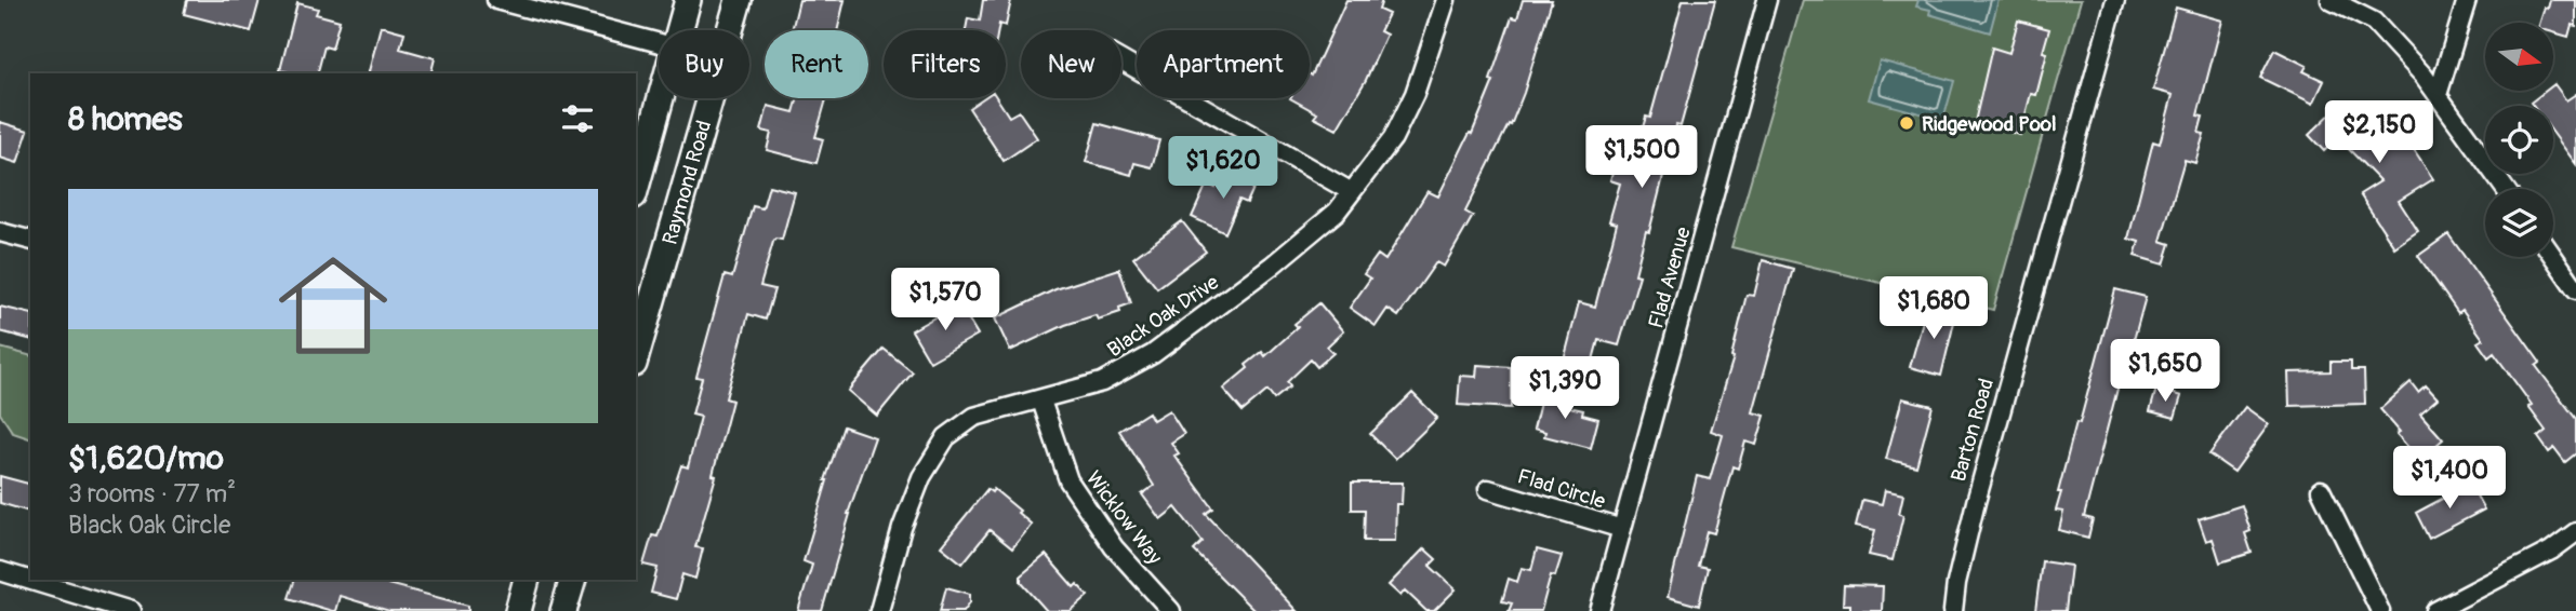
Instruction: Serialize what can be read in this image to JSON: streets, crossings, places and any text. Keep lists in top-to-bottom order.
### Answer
{
  "streets": {
    "main road": ["Raymond Road"],
    "street": [
      "Flad Avenue",
      "Black Oak Drive",
      "Barton Road",
      "Flad Circle",
      "Wicklow Way"
    ]
  },
  "crossings": [
    ["Flad Avenue", "Flad Circle"],
    ["Black Oak Drive", "Wicklow Way"]
  ],
  "places": ["Ridgewood Pool"],
  "north": "right",
  "page": {
    "chip": [
      "Buy",
      "Rent",
      "Filters",
      "New",
      "Apartment"
    ],
    "heading": "8 homes",
    "price": [
      "$2,150",
      "$1,500",
      "$1,620",
      "$1,570",
      "$1,680",
      "$1,650",
      "$1,390",
      "$1,400"
    ],
    "list": [
      {
        "name": "$1,620/mo",
        "note": "3 rooms · 77 m² · Black Oak Circle"
      }
    ]
  }
}
